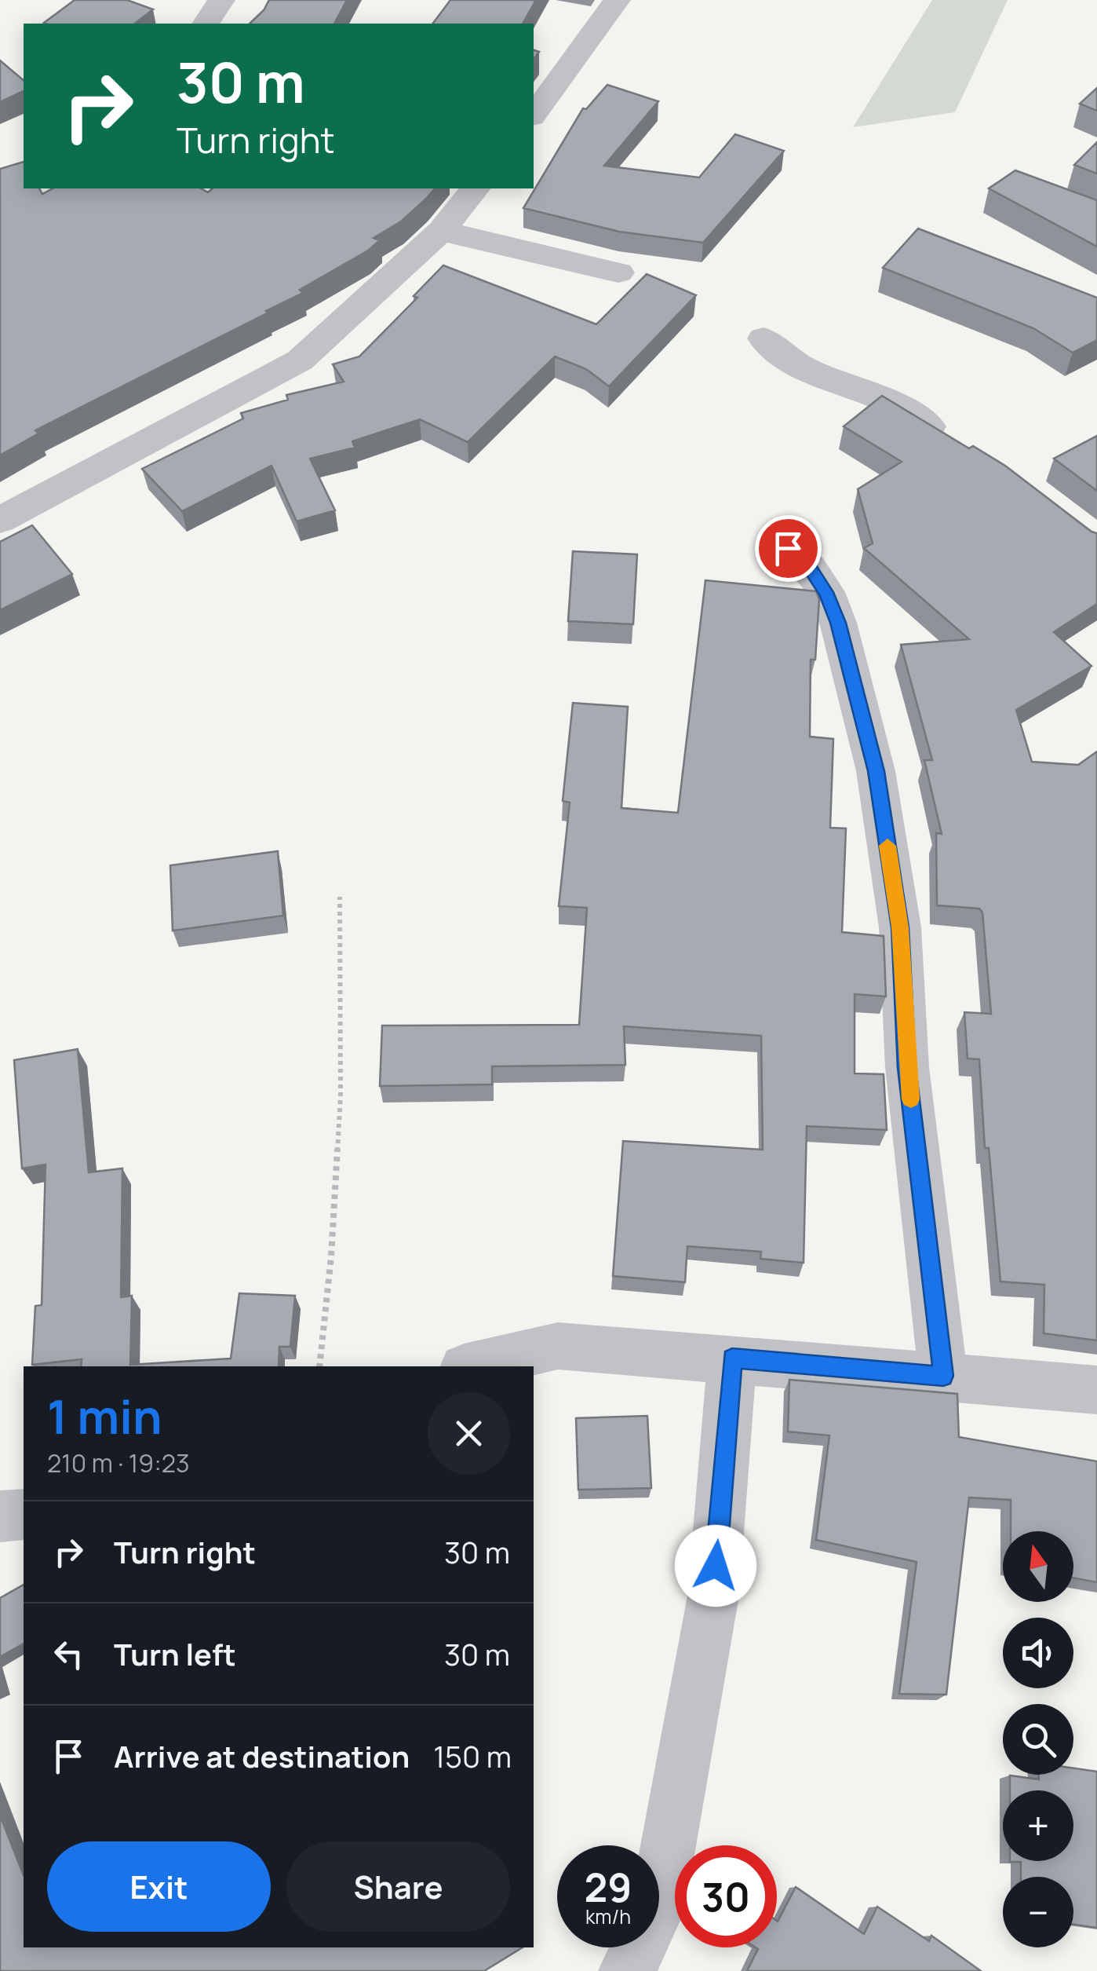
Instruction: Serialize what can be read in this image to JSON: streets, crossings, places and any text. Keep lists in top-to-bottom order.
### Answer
{
  "north": "top",
  "page": {
    "turn": ["30 m", "Turn right"],
    "heading": ["1 min", "210 m · 19:23"],
    "list": [
      {
        "name": "Turn right",
        "value": "30 m"
      },
      {
        "name": "Turn left",
        "value": "30 m"
      },
      {
        "name": "Arrive at destination",
        "value": "150 m"
      }
    ],
    "map_buttons": ["+", "−"],
    "buttons": ["Exit", "Share"],
    "speed": "29 km/h",
    "limit": "30"
  }
}
